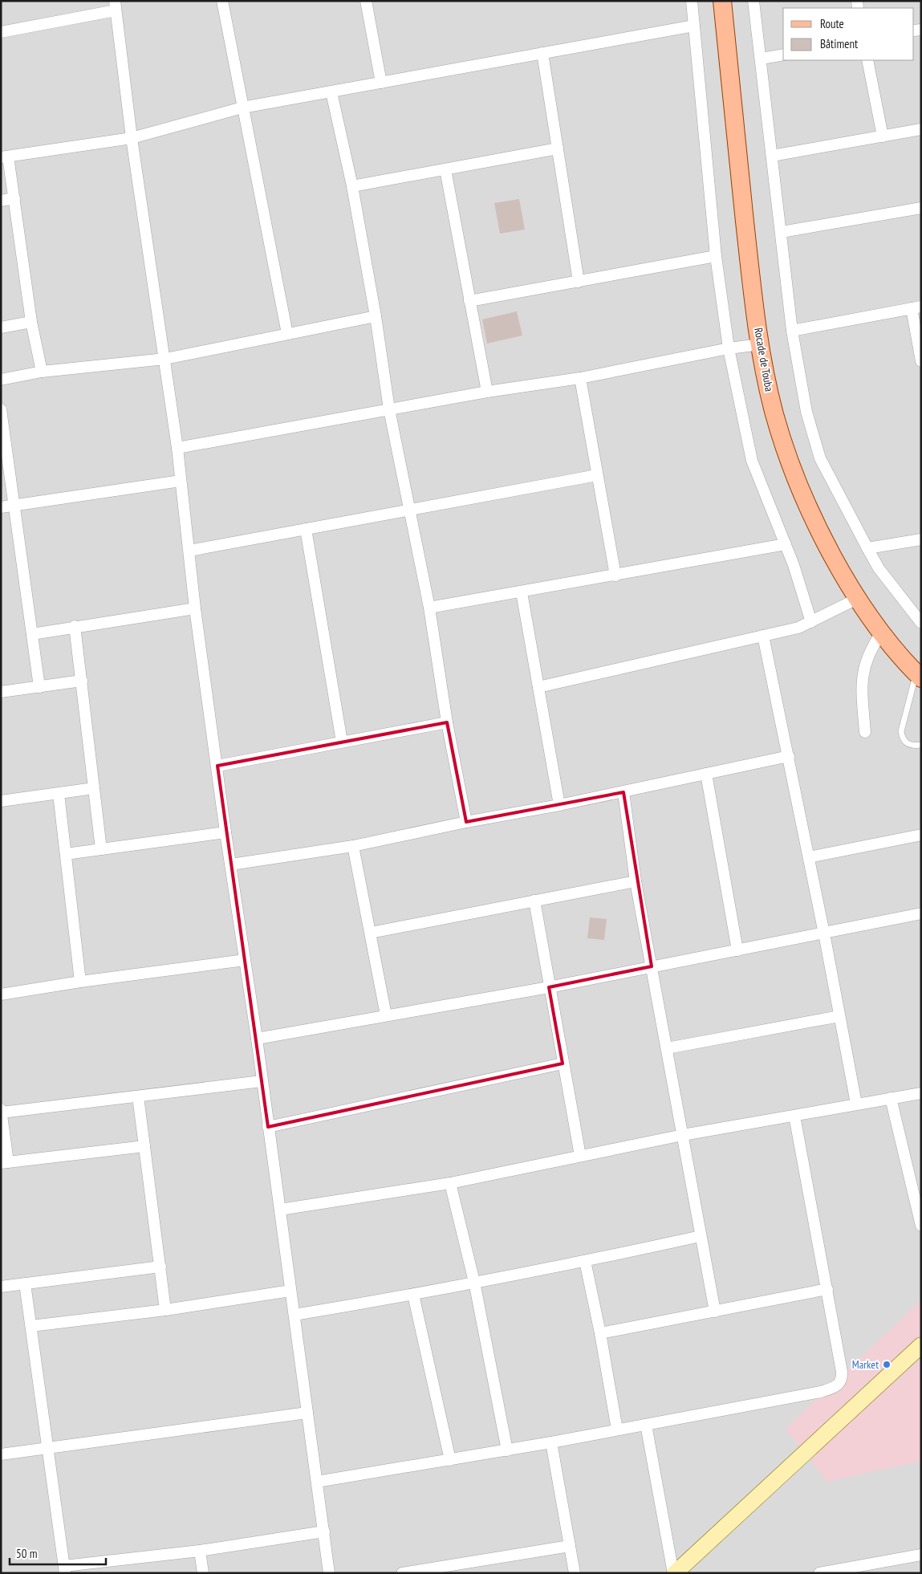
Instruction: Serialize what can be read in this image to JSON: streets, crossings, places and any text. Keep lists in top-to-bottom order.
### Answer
{
  "streets": {
    "main road": ["Rocade de Touba"]
  },
  "places": ["Market"],
  "legend": ["Route", "Bâtiment"],
  "scale_bar": "50 m"
}
